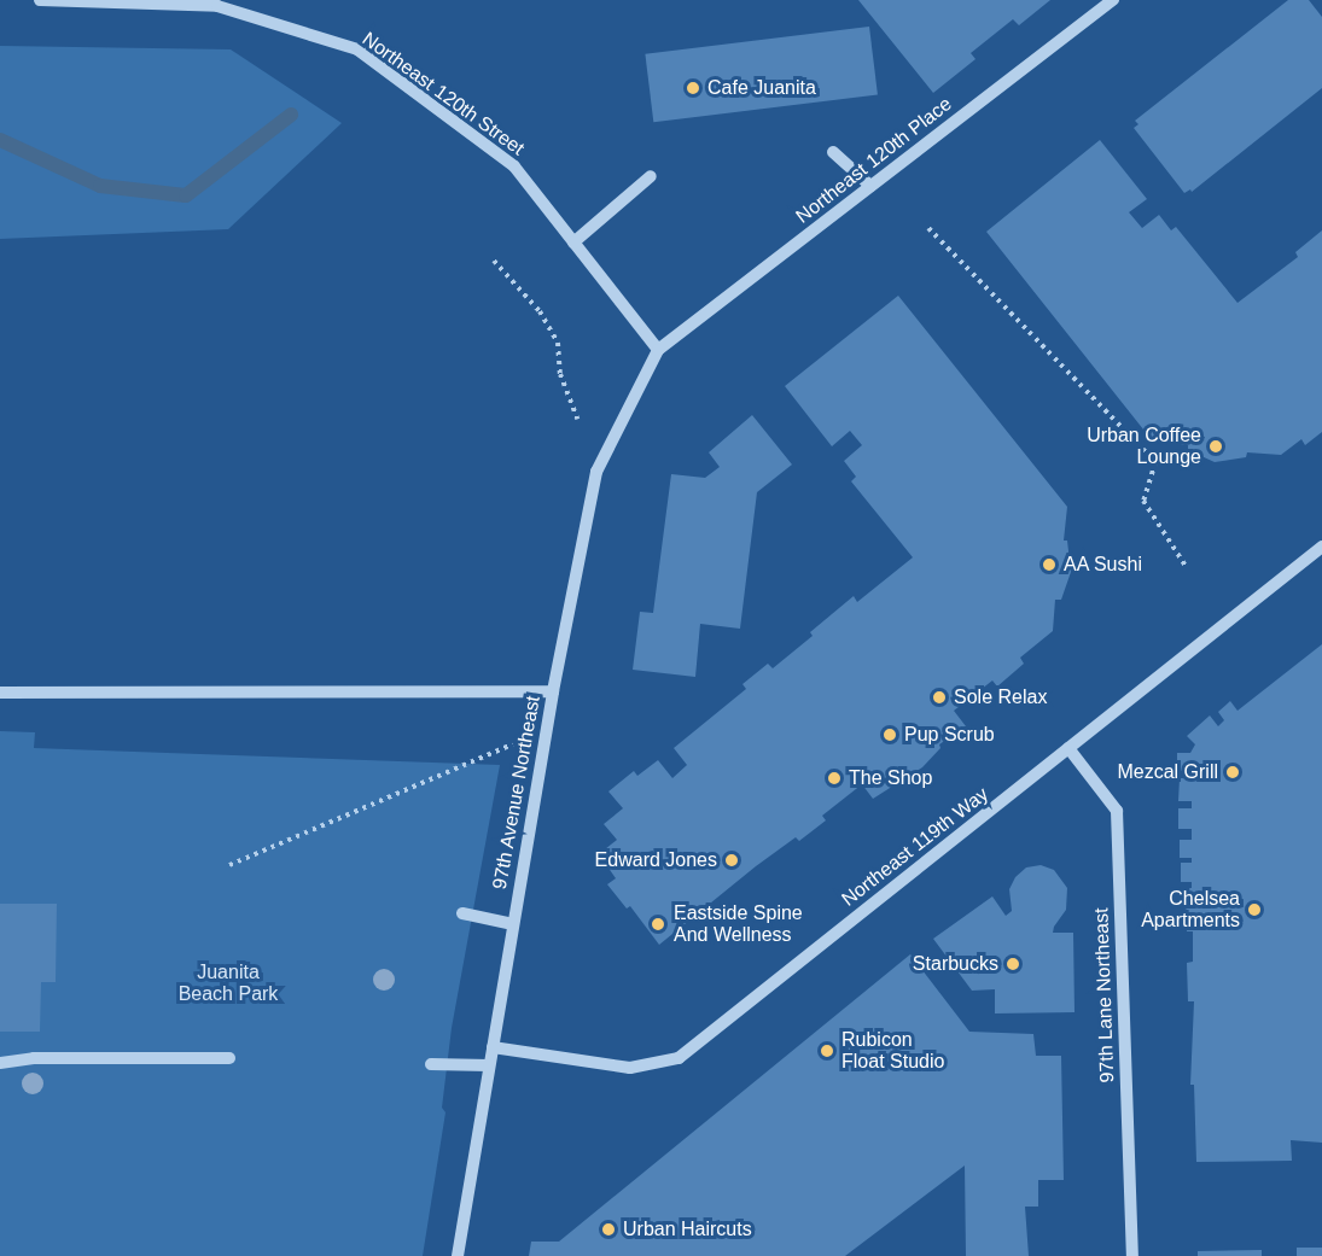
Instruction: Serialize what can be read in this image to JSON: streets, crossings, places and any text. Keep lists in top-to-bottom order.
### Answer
{
  "streets": {
    "street": [
      "Northeast 120th Street",
      "Northeast 120th Place",
      "97th Avenue Northeast",
      "Northeast 119th Way",
      "97th Lane Northeast"
    ]
  },
  "crossings": [
    ["Northeast 120th Street", "Northeast 120th Place"],
    ["Northeast 120th Street", "97th Avenue Northeast"],
    ["Northeast 120th Place", "97th Avenue Northeast"],
    ["97th Avenue Northeast", "Northeast 119th Way"],
    ["Northeast 119th Way", "97th Lane Northeast"]
  ],
  "parks": ["Juanita Beach Park"],
  "places": [
    "Cafe Juanita",
    "Urban Coffee Lounge",
    "AA Sushi",
    "Sole Relax",
    "Pup Scrub",
    "Mezcal Grill",
    "The Shop",
    "Edward Jones",
    "Chelsea Apartments",
    "Eastside Spine And Wellness",
    "Starbucks",
    "Rubicon Float Studio",
    "Urban Haircuts"
  ]
}
